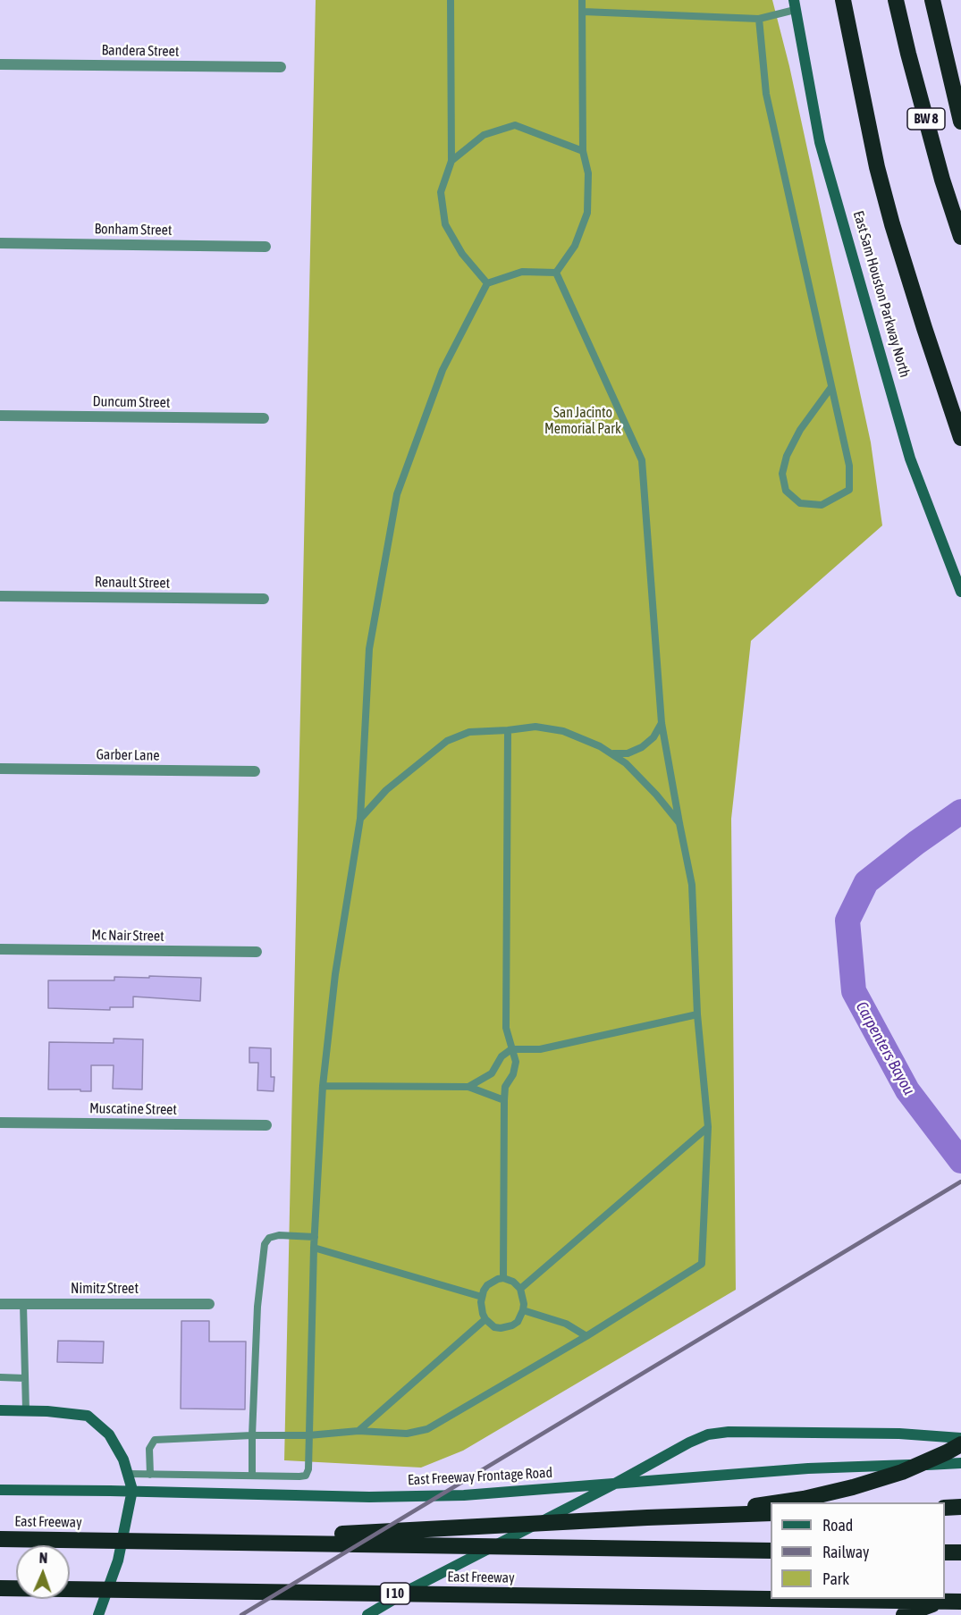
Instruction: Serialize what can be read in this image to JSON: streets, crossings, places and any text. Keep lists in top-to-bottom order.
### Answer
{
  "streets": {
    "highway": ["BW 8", "East Freeway", "I 10"],
    "main road": ["East Sam Houston Parkway North", "East Freeway Frontage Road"],
    "street": [
      "Bandera Street",
      "Bonham Street",
      "Duncum Street",
      "Renault Street",
      "Garber Lane",
      "Mc Nair Street",
      "Muscatine Street",
      "Nimitz Street"
    ]
  },
  "water": ["Carpenters Bayou"],
  "parks": ["San Jacinto Memorial Park"],
  "legend": ["Road", "Railway", "Park"],
  "north": "top"
}
